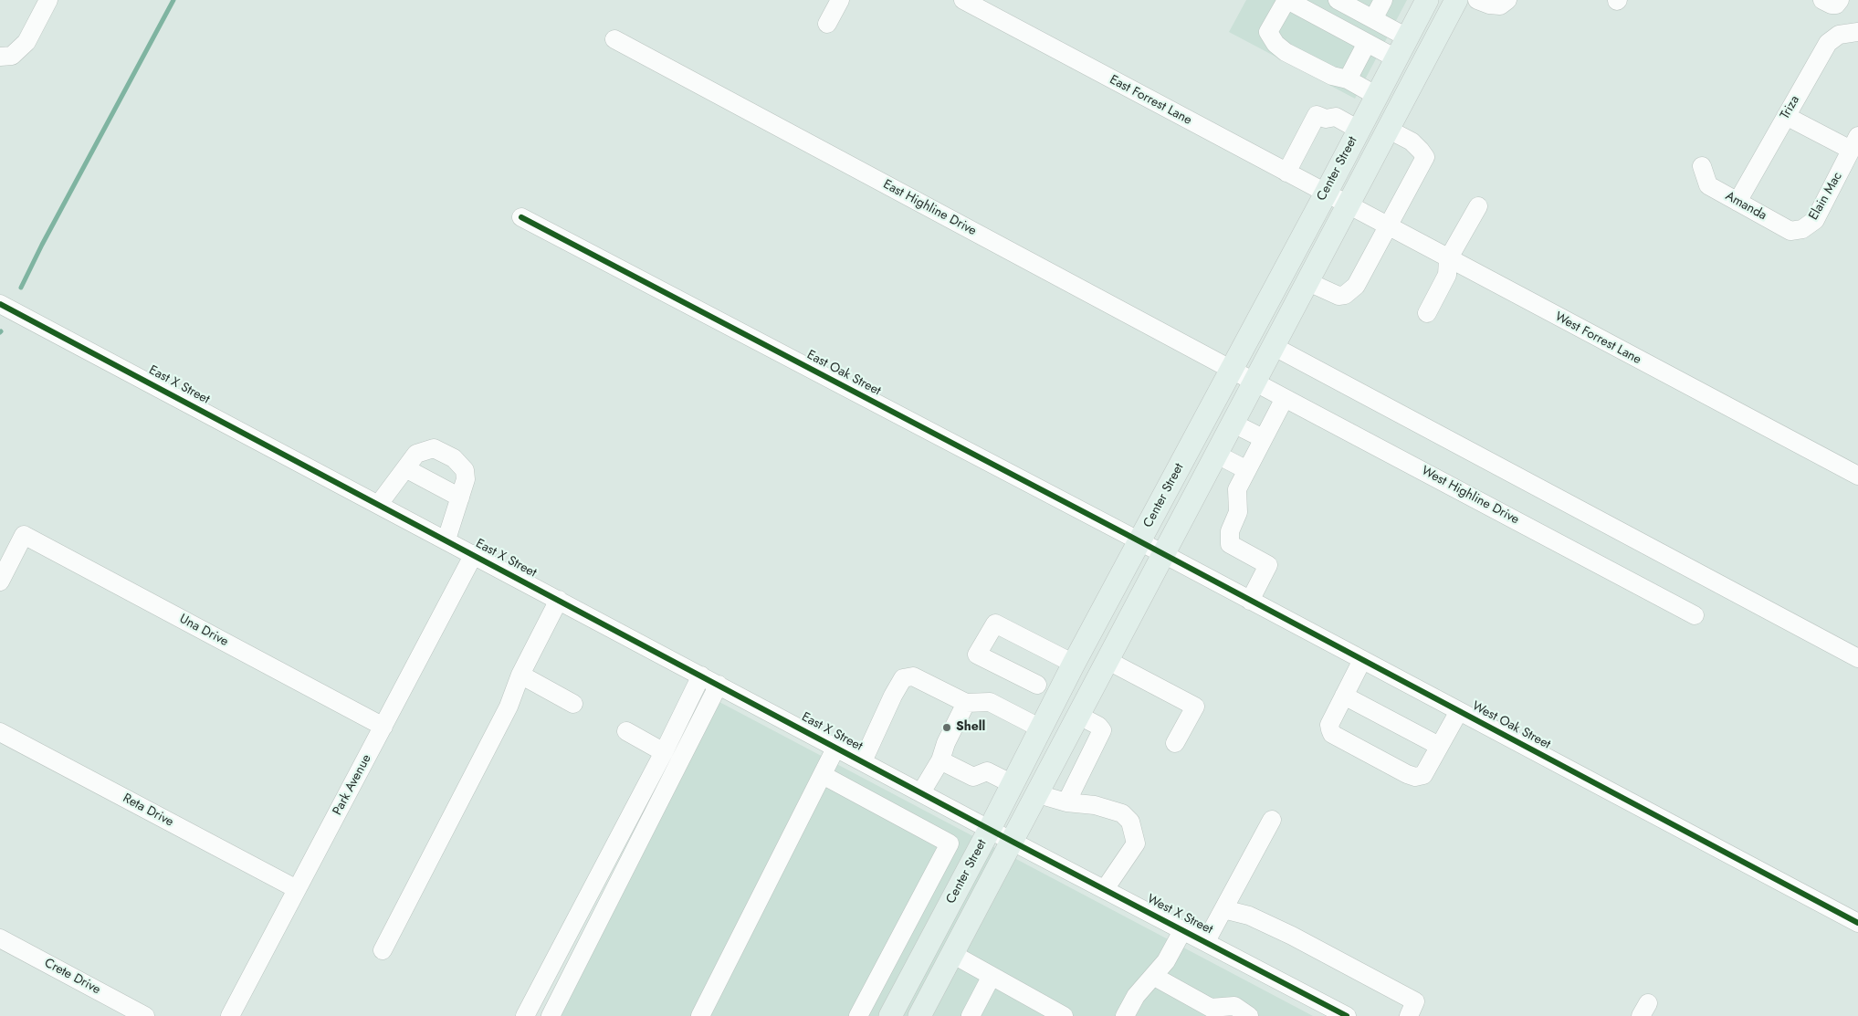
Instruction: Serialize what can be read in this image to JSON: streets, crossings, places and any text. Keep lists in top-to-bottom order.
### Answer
{
  "streets": {
    "main road": ["Center Street"],
    "street": [
      "East Forrest Lane",
      "Triza",
      "Elain Mac",
      "Amanda",
      "East Highline Drive",
      "West Forrest Lane",
      "East Oak Street",
      "East X Street",
      "West Highline Drive",
      "Una Drive",
      "West Oak Street",
      "Park Avenue",
      "Reta Drive",
      "West X Street",
      "Crete Drive"
    ]
  },
  "crossings": [
    ["East Forrest Lane", "Center Street"],
    ["East Forrest Lane", "West Forrest Lane"],
    ["Triza", "Amanda"],
    ["Center Street", "East Highline Drive"],
    ["Center Street", "West Forrest Lane"],
    ["Center Street", "East Oak Street"],
    ["Center Street", "East X Street"],
    ["Center Street", "West Highline Drive"],
    ["Center Street", "West Oak Street"],
    ["Center Street", "West X Street"],
    ["Elain Mac", "Amanda"],
    ["East Highline Drive", "West Highline Drive"],
    ["East Oak Street", "West Oak Street"],
    ["East X Street", "Park Avenue"],
    ["East X Street", "West X Street"],
    ["Una Drive", "Park Avenue"],
    ["Park Avenue", "Reta Drive"]
  ],
  "places": ["Shell"]
}
